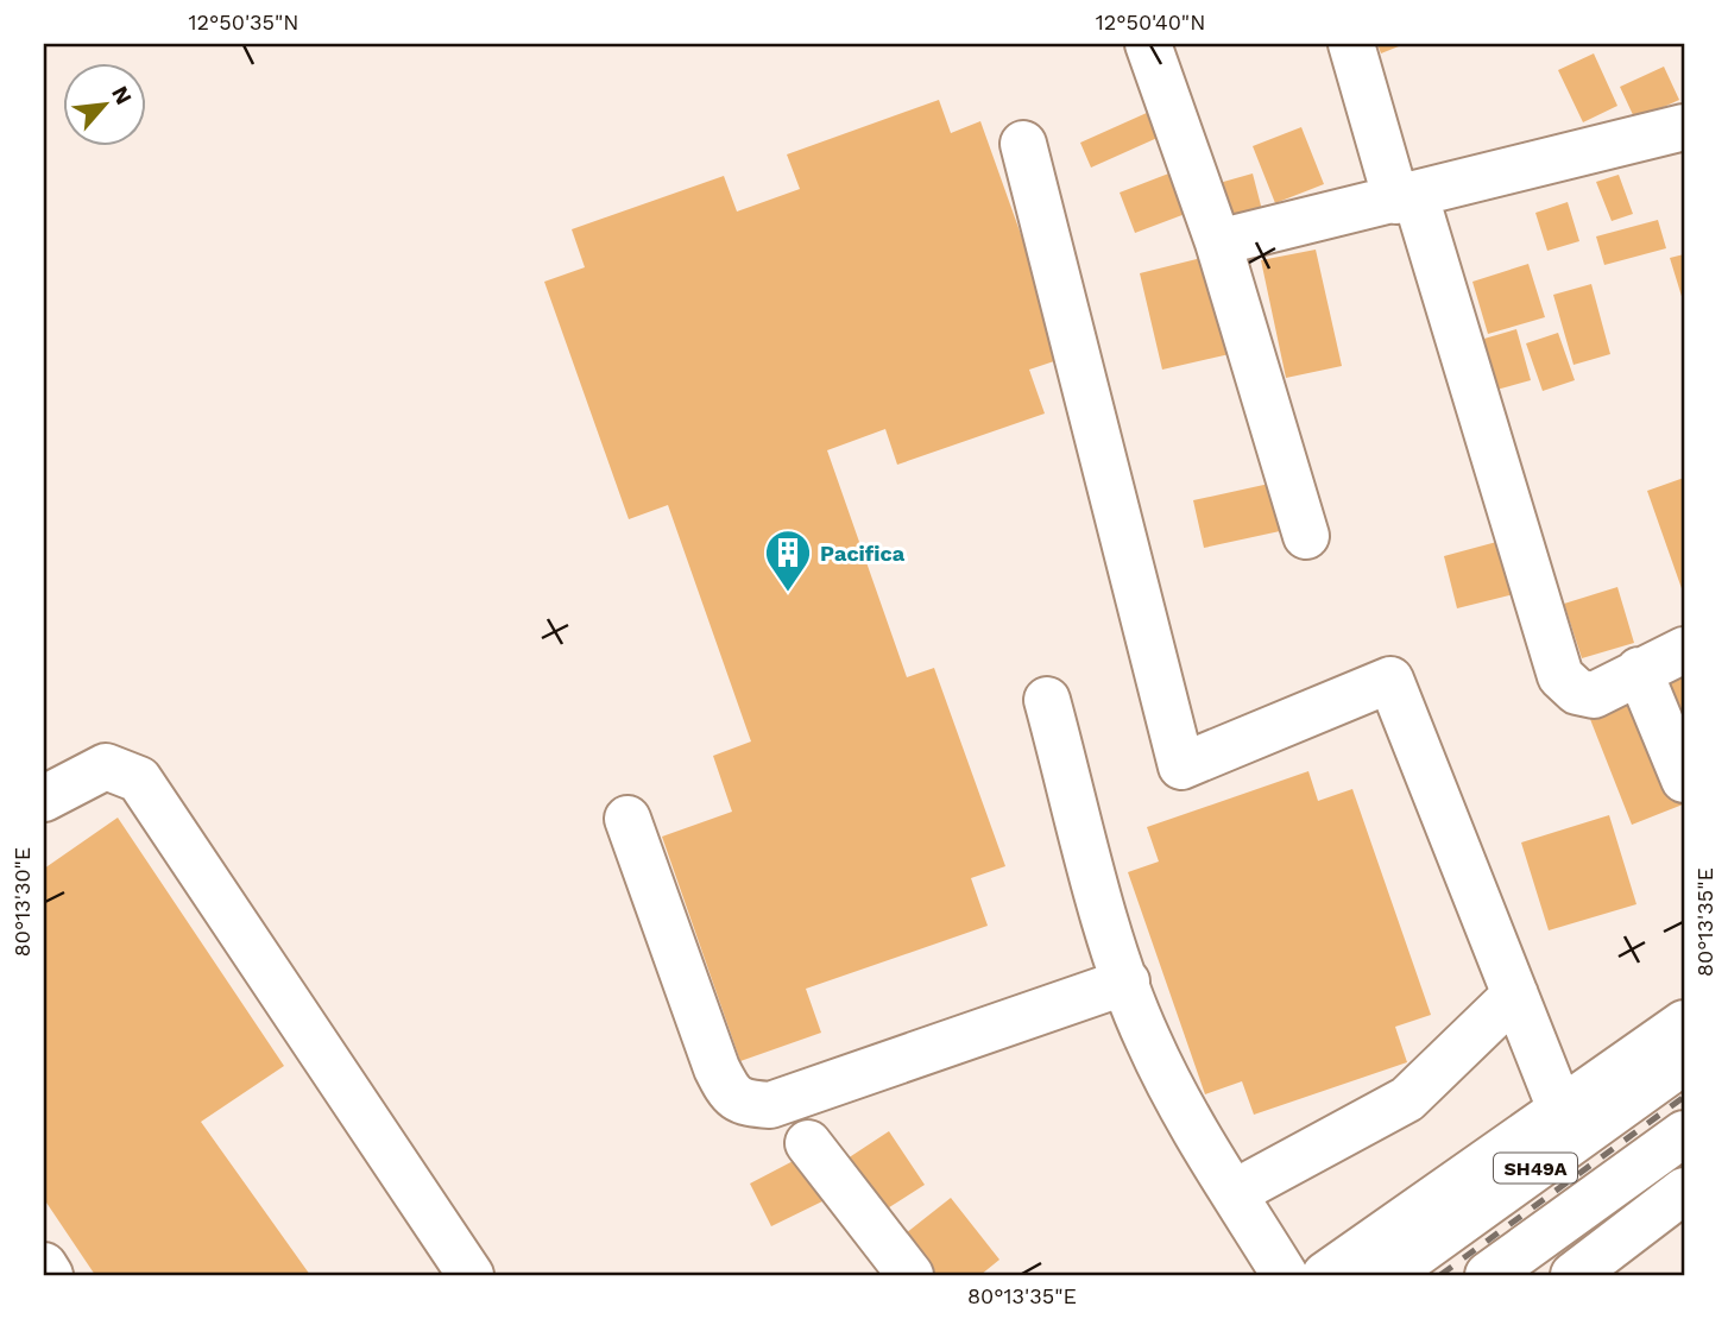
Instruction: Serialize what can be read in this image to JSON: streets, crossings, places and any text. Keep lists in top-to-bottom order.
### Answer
{
  "streets": {
    "street": ["SH49A"]
  },
  "places": {
    "building": ["Pacifica"]
  },
  "north": "top right",
  "coordinates": [
    "12°50'35\"N",
    "12°50'40\"N",
    "80°13'30\"E",
    "80°13'35\"E"
  ]
}
